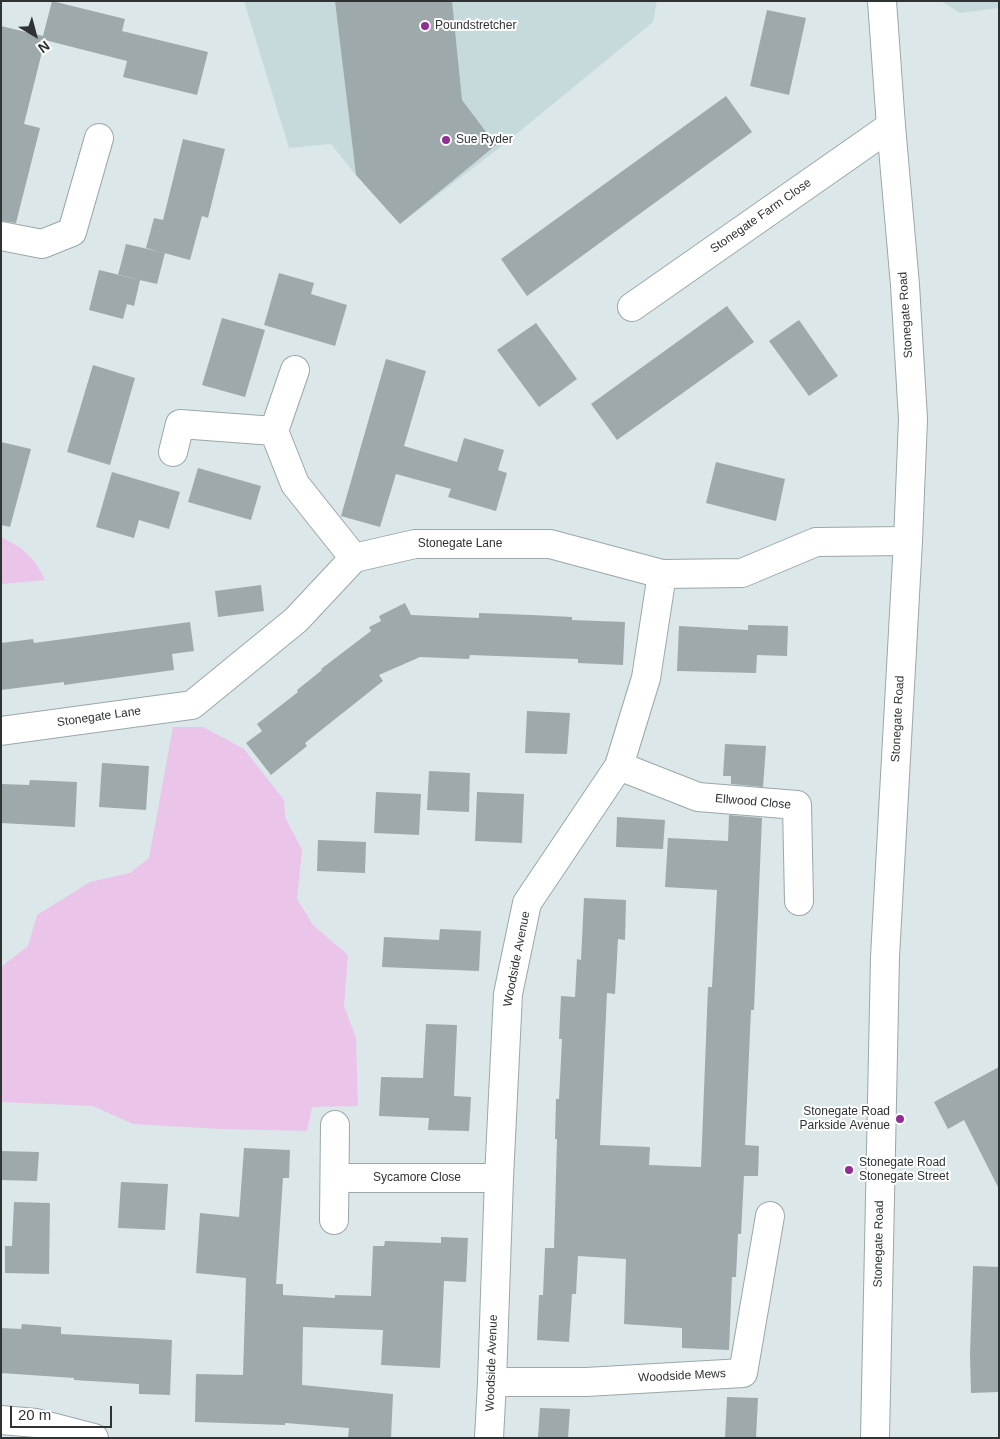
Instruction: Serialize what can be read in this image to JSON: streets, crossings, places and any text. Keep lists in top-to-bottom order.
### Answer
{
  "streets": {
    "street": [
      "Stonegate Farm Close",
      "Stonegate Road",
      "Stonegate Lane",
      "Ellwood Close",
      "Woodside Avenue",
      "Sycamore Close",
      "Woodside Mews"
    ]
  },
  "crossings": [
    ["Stonegate Farm Close", "Stonegate Road"],
    ["Stonegate Road", "Stonegate Lane"],
    ["Stonegate Lane", "Woodside Avenue"],
    ["Ellwood Close", "Woodside Avenue"],
    ["Woodside Avenue", "Sycamore Close"],
    ["Woodside Avenue", "Woodside Mews"]
  ],
  "places": [
    "Poundstretcher",
    "Sue Ryder",
    "Stonegate Road Parkside Avenue",
    "Stonegate Road Stonegate Street"
  ],
  "scale_bar": "20 m",
  "north": "bottom right"
}
